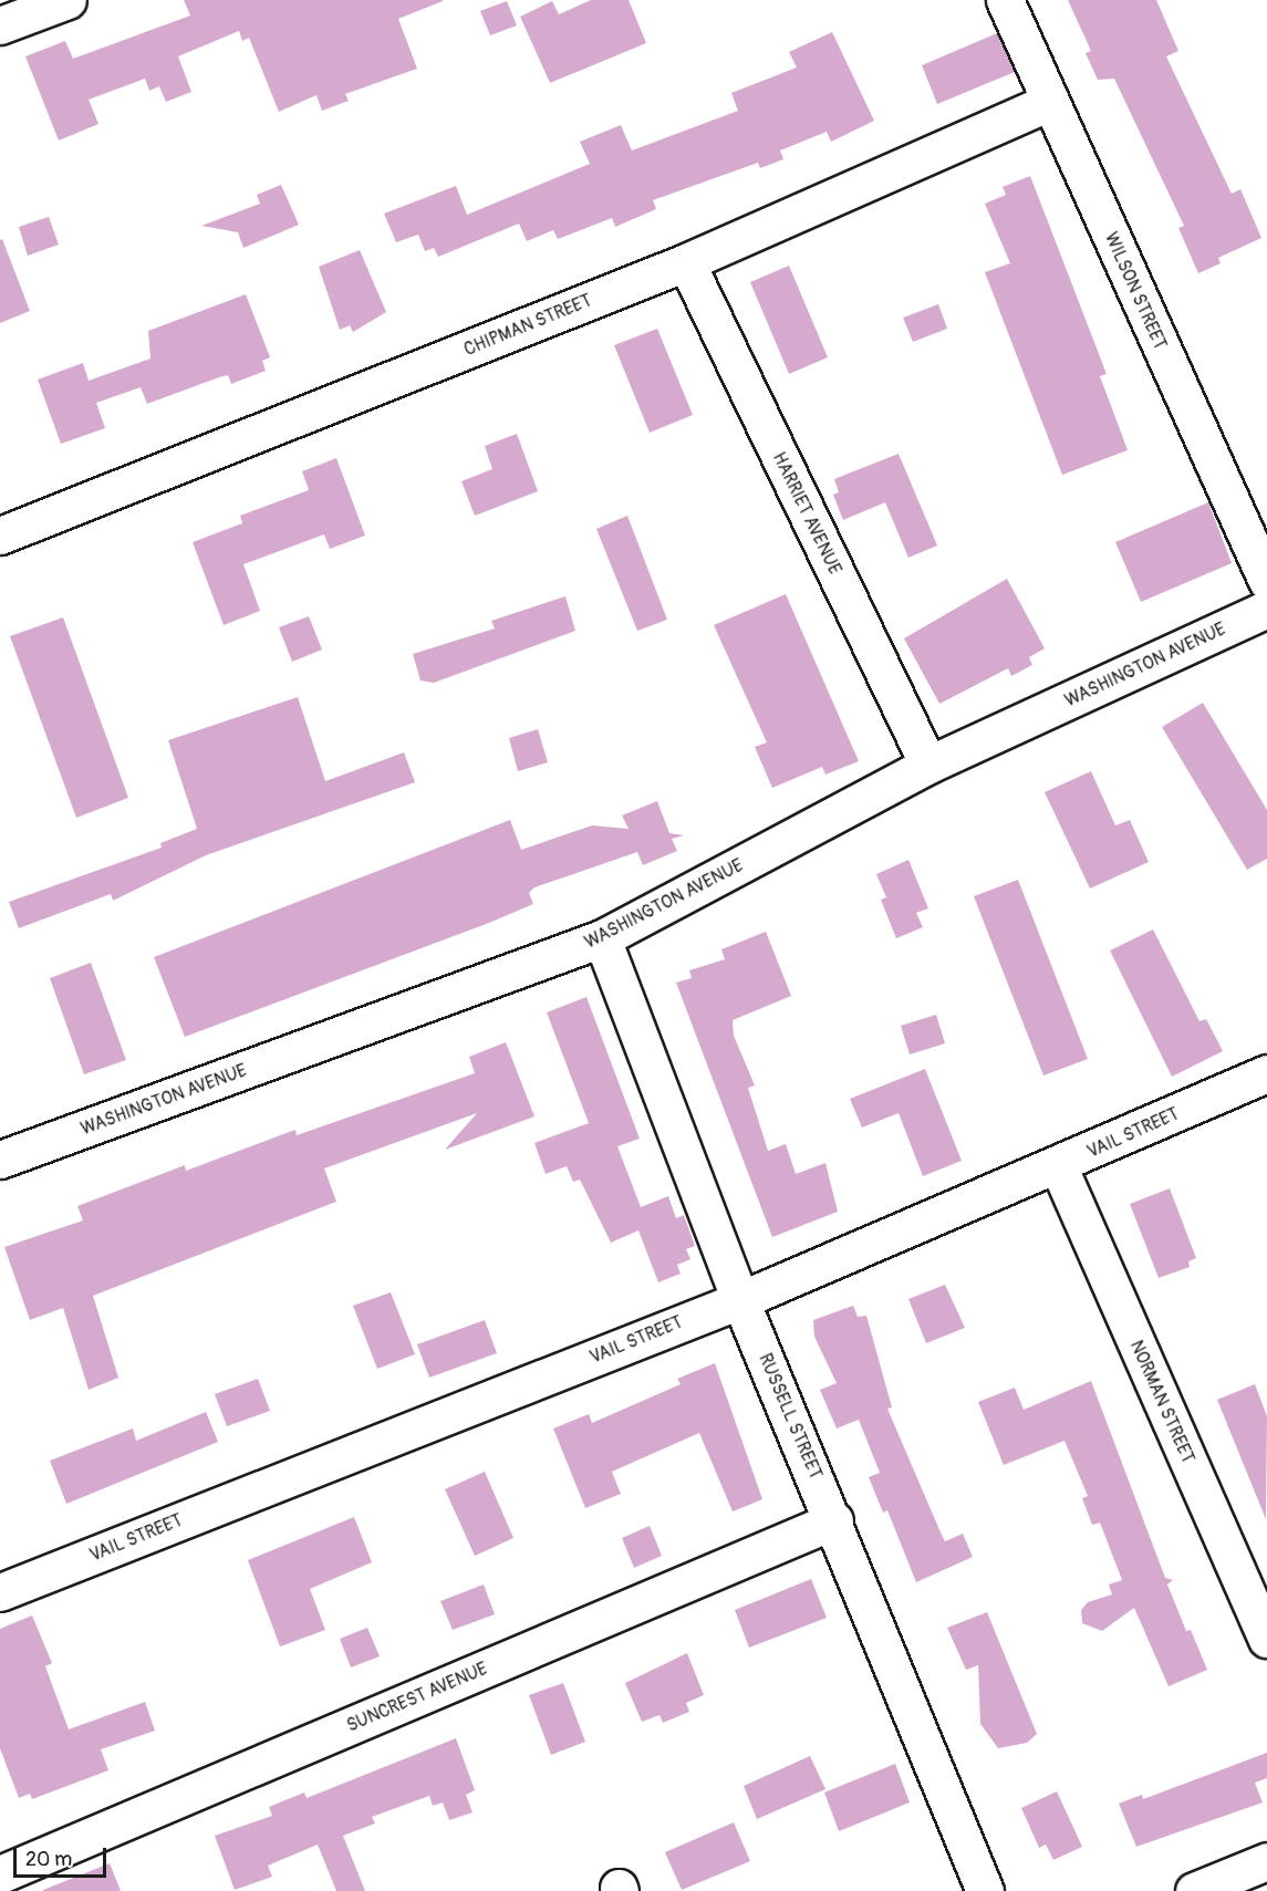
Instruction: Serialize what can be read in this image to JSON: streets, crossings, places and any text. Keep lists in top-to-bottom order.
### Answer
{
  "streets": {
    "street": [
      "WILSON STREET",
      "CHIPMAN STREET",
      "HARRIET AVENUE",
      "WASHINGTON AVENUE",
      "VAIL STREET",
      "NORMAN STREET",
      "RUSSELL STREET",
      "SUNCREST AVENUE"
    ]
  },
  "crossings": [
    ["WILSON STREET", "CHIPMAN STREET"],
    ["CHIPMAN STREET", "HARRIET AVENUE"],
    ["HARRIET AVENUE", "WASHINGTON AVENUE"],
    ["WASHINGTON AVENUE", "RUSSELL STREET"],
    ["VAIL STREET", "NORMAN STREET"],
    ["VAIL STREET", "RUSSELL STREET"],
    ["RUSSELL STREET", "SUNCREST AVENUE"]
  ],
  "scale_bar": "20 m"
}
